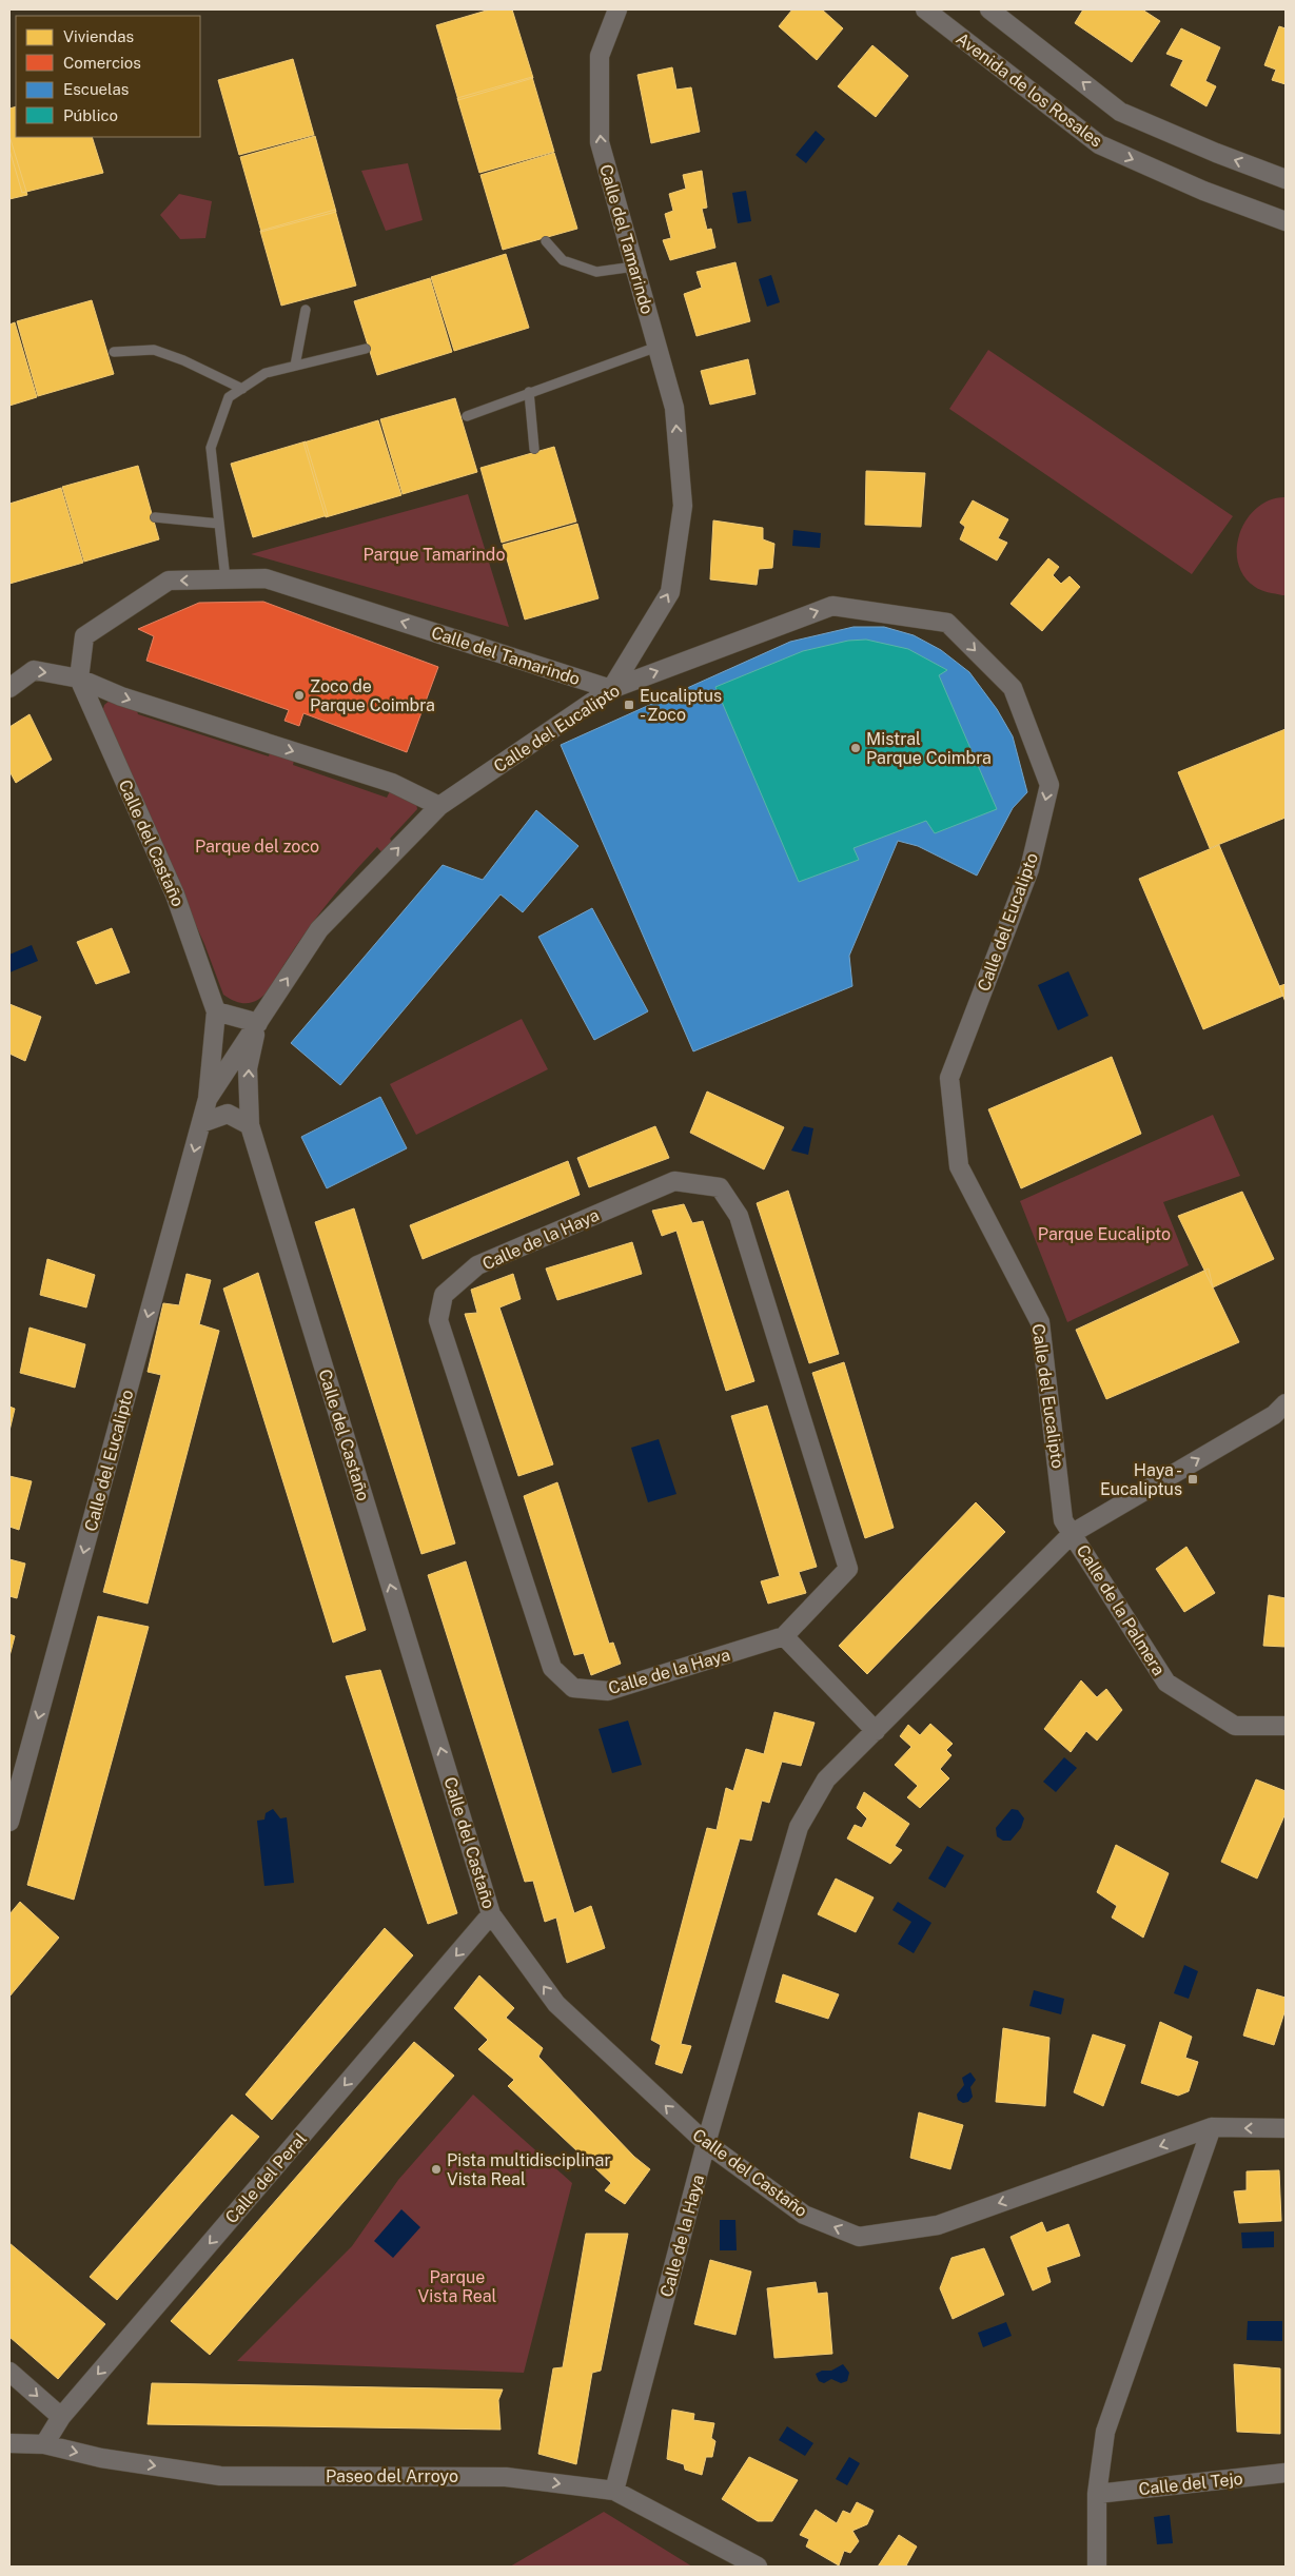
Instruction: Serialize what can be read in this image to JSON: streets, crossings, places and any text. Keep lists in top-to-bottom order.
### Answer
{
  "streets": {
    "street": [
      "Avenida de los Rosales",
      "Calle del Tamarindo",
      "Calle del Eucalipto",
      "Calle del Castaño",
      "Calle de la Haya",
      "Calle de la Palmera",
      "Calle del Peral",
      "Paseo del Arroyo",
      "Calle del Tejo"
    ]
  },
  "crossings": [
    ["Calle del Tamarindo", "Calle del Eucalipto"],
    ["Calle del Tamarindo", "Calle del Castaño"],
    ["Calle del Eucalipto", "Calle del Castaño"],
    ["Calle del Eucalipto", "Calle de la Haya"],
    ["Calle del Eucalipto", "Calle de la Palmera"],
    ["Calle del Castaño", "Calle de la Haya"],
    ["Calle del Castaño", "Calle del Peral"],
    ["Calle de la Haya", "Calle de la Palmera"],
    ["Calle de la Haya", "Paseo del Arroyo"],
    ["Calle del Peral", "Paseo del Arroyo"]
  ],
  "one_way": ["Calle del Castaño", "Calle del Peral", "Paseo del Arroyo"],
  "parks": [
    "Parque Tamarindo",
    "Parque del zoco",
    "Parque Eucalipto",
    "Parque Vista Real"
  ],
  "places": {
    "other": ["Zoco de Parque Coimbra", "Mistral Parque Coimbra", "Pista multidisciplinar Vista Real"],
    "transit": ["Eucaliptus - Zoco", "Haya - Eucaliptus"]
  },
  "legend": [
    "Viviendas",
    "Comercios",
    "Escuelas",
    "Público"
  ]
}
